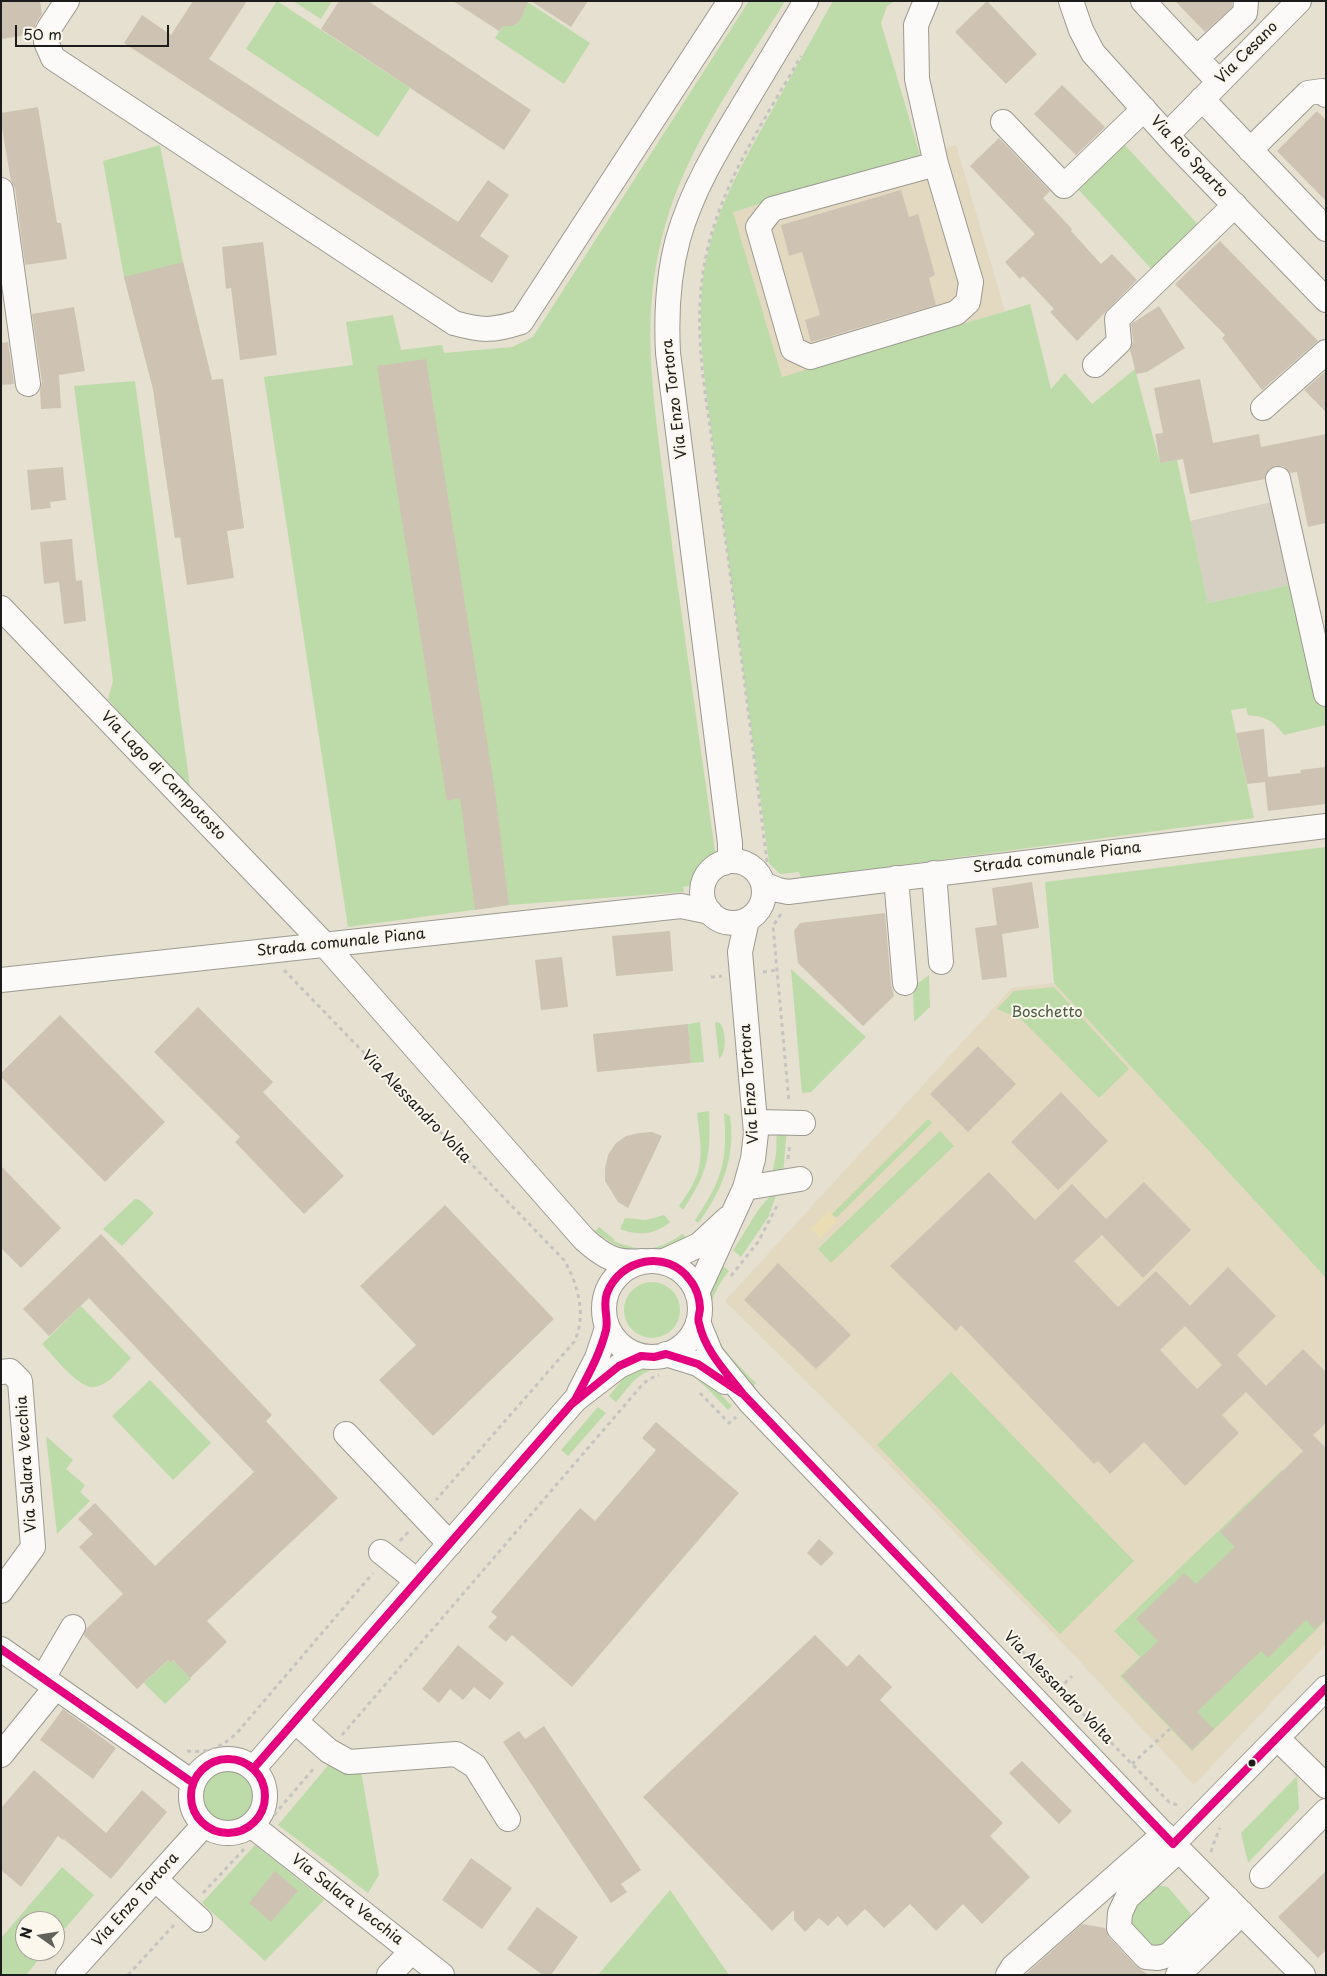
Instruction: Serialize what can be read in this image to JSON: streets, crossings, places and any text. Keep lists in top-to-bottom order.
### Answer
{
  "streets": {
    "street": [
      "Via Cesano",
      "Via Rio Sparto",
      "Via Enzo Tortora",
      "Via Lago di Campotosto",
      "Strada comunale Piana",
      "Via Alessandro Volta",
      "Via Salara Vecchia"
    ]
  },
  "crossings": [
    ["Via Cesano", "Via Rio Sparto"],
    ["Via Enzo Tortora", "Strada comunale Piana"],
    ["Via Enzo Tortora", "Via Alessandro Volta"],
    ["Via Enzo Tortora", "Via Salara Vecchia"],
    ["Via Lago di Campotosto", "Strada comunale Piana"],
    ["Strada comunale Piana", "Via Alessandro Volta"]
  ],
  "parks": ["Boschetto"],
  "scale_bar": "50 m",
  "north": "left"
}
